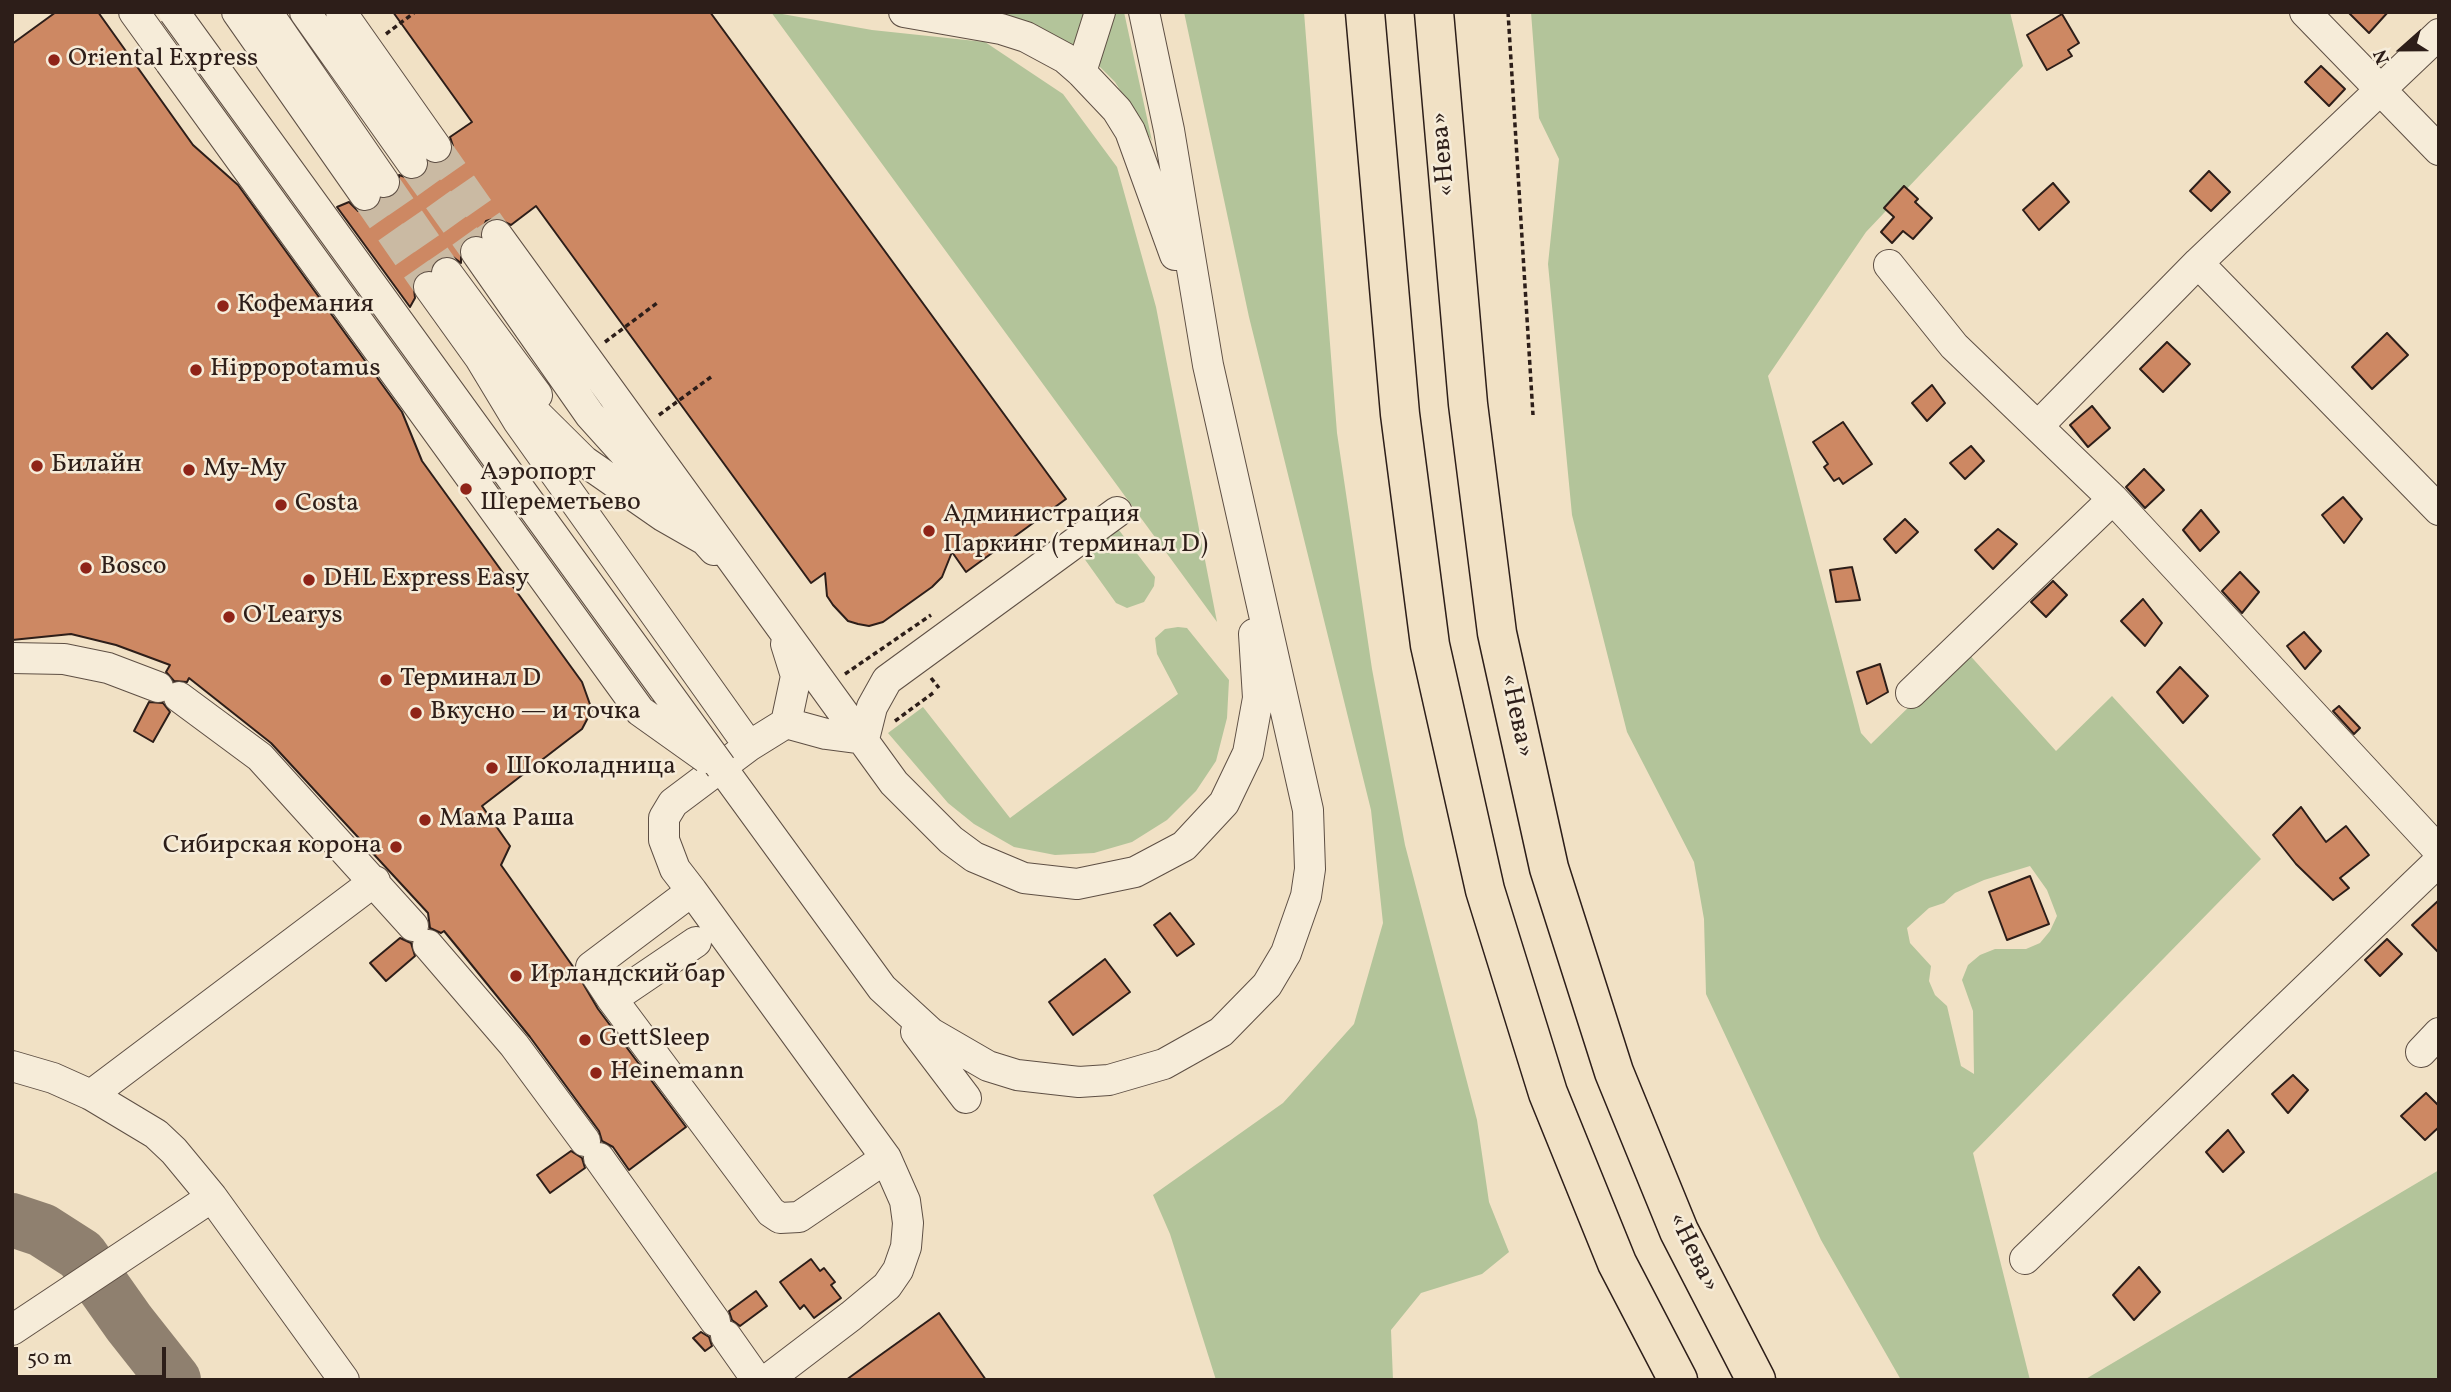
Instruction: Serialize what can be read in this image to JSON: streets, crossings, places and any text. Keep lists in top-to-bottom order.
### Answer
{
  "streets": {
    "highway": ["«Нева»"]
  },
  "places": [
    "Oriental Express",
    "Кофемания",
    "Hippopotamus",
    "Билайн",
    "Му-Му",
    "Аэропорт Шереметьево",
    "Costa",
    "Администрация Паркинг (терминал D)",
    "Bosco",
    "DHL Express Easy",
    "O'Learys",
    "Терминал D",
    "Вкусно — и точка",
    "Шоколадница",
    "Мама Раша",
    "Сибирская корона",
    "Ирландский бар",
    "GettSleep",
    "Heinemann"
  ],
  "scale_bar": "50 m",
  "north": "left"
}
